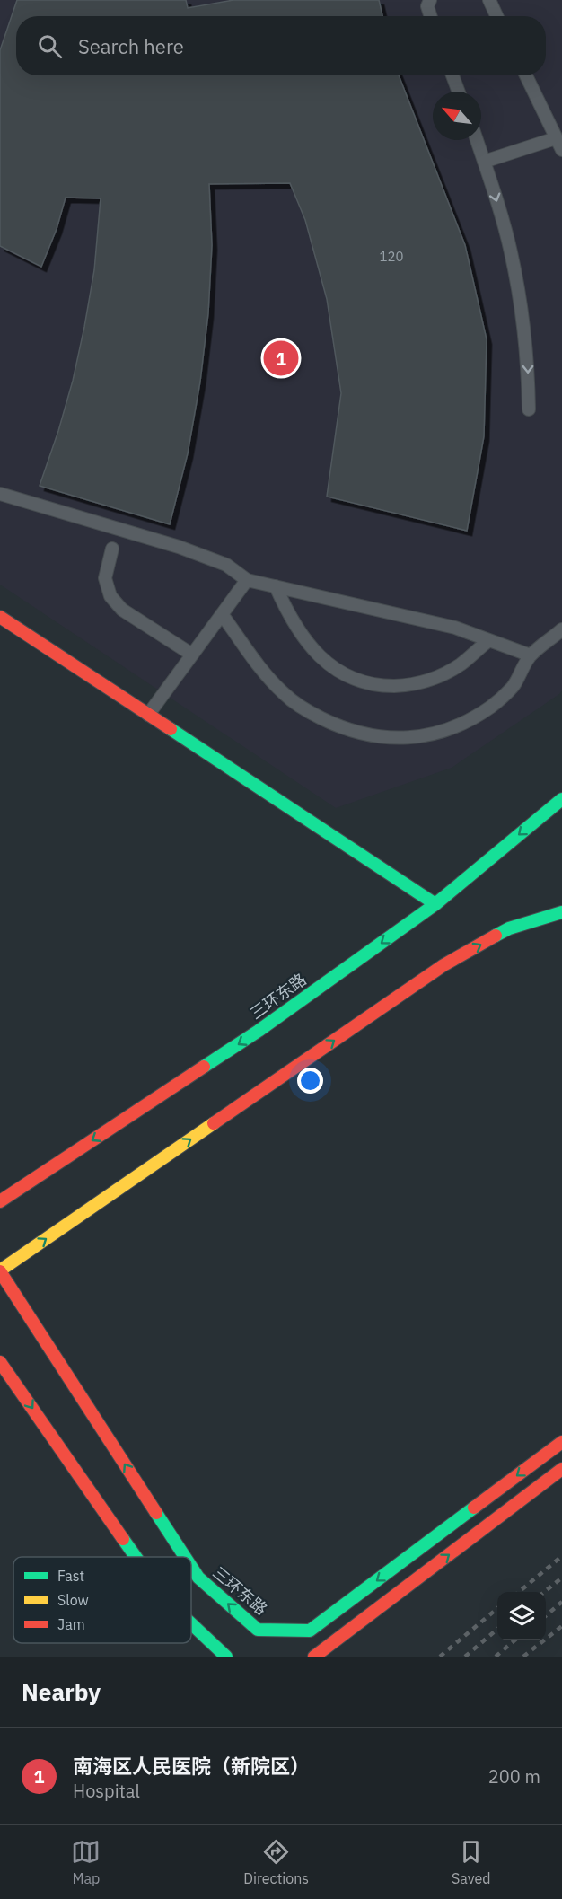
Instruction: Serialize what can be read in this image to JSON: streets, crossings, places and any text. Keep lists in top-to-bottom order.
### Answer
{
  "streets": {
    "main road": ["三环东路"]
  },
  "house_numbers": ["120"],
  "legend": ["Fast", "Slow", "Jam"],
  "north": "top left",
  "page": {
    "search": "Search here",
    "pins": "1",
    "heading": "Nearby",
    "list": [
      {
        "mark": "1",
        "name": "南海区人民医院（新院区）",
        "note": "Hospital",
        "value": "200 m"
      }
    ],
    "nav": ["Map", "Directions", "Saved"]
  }
}
